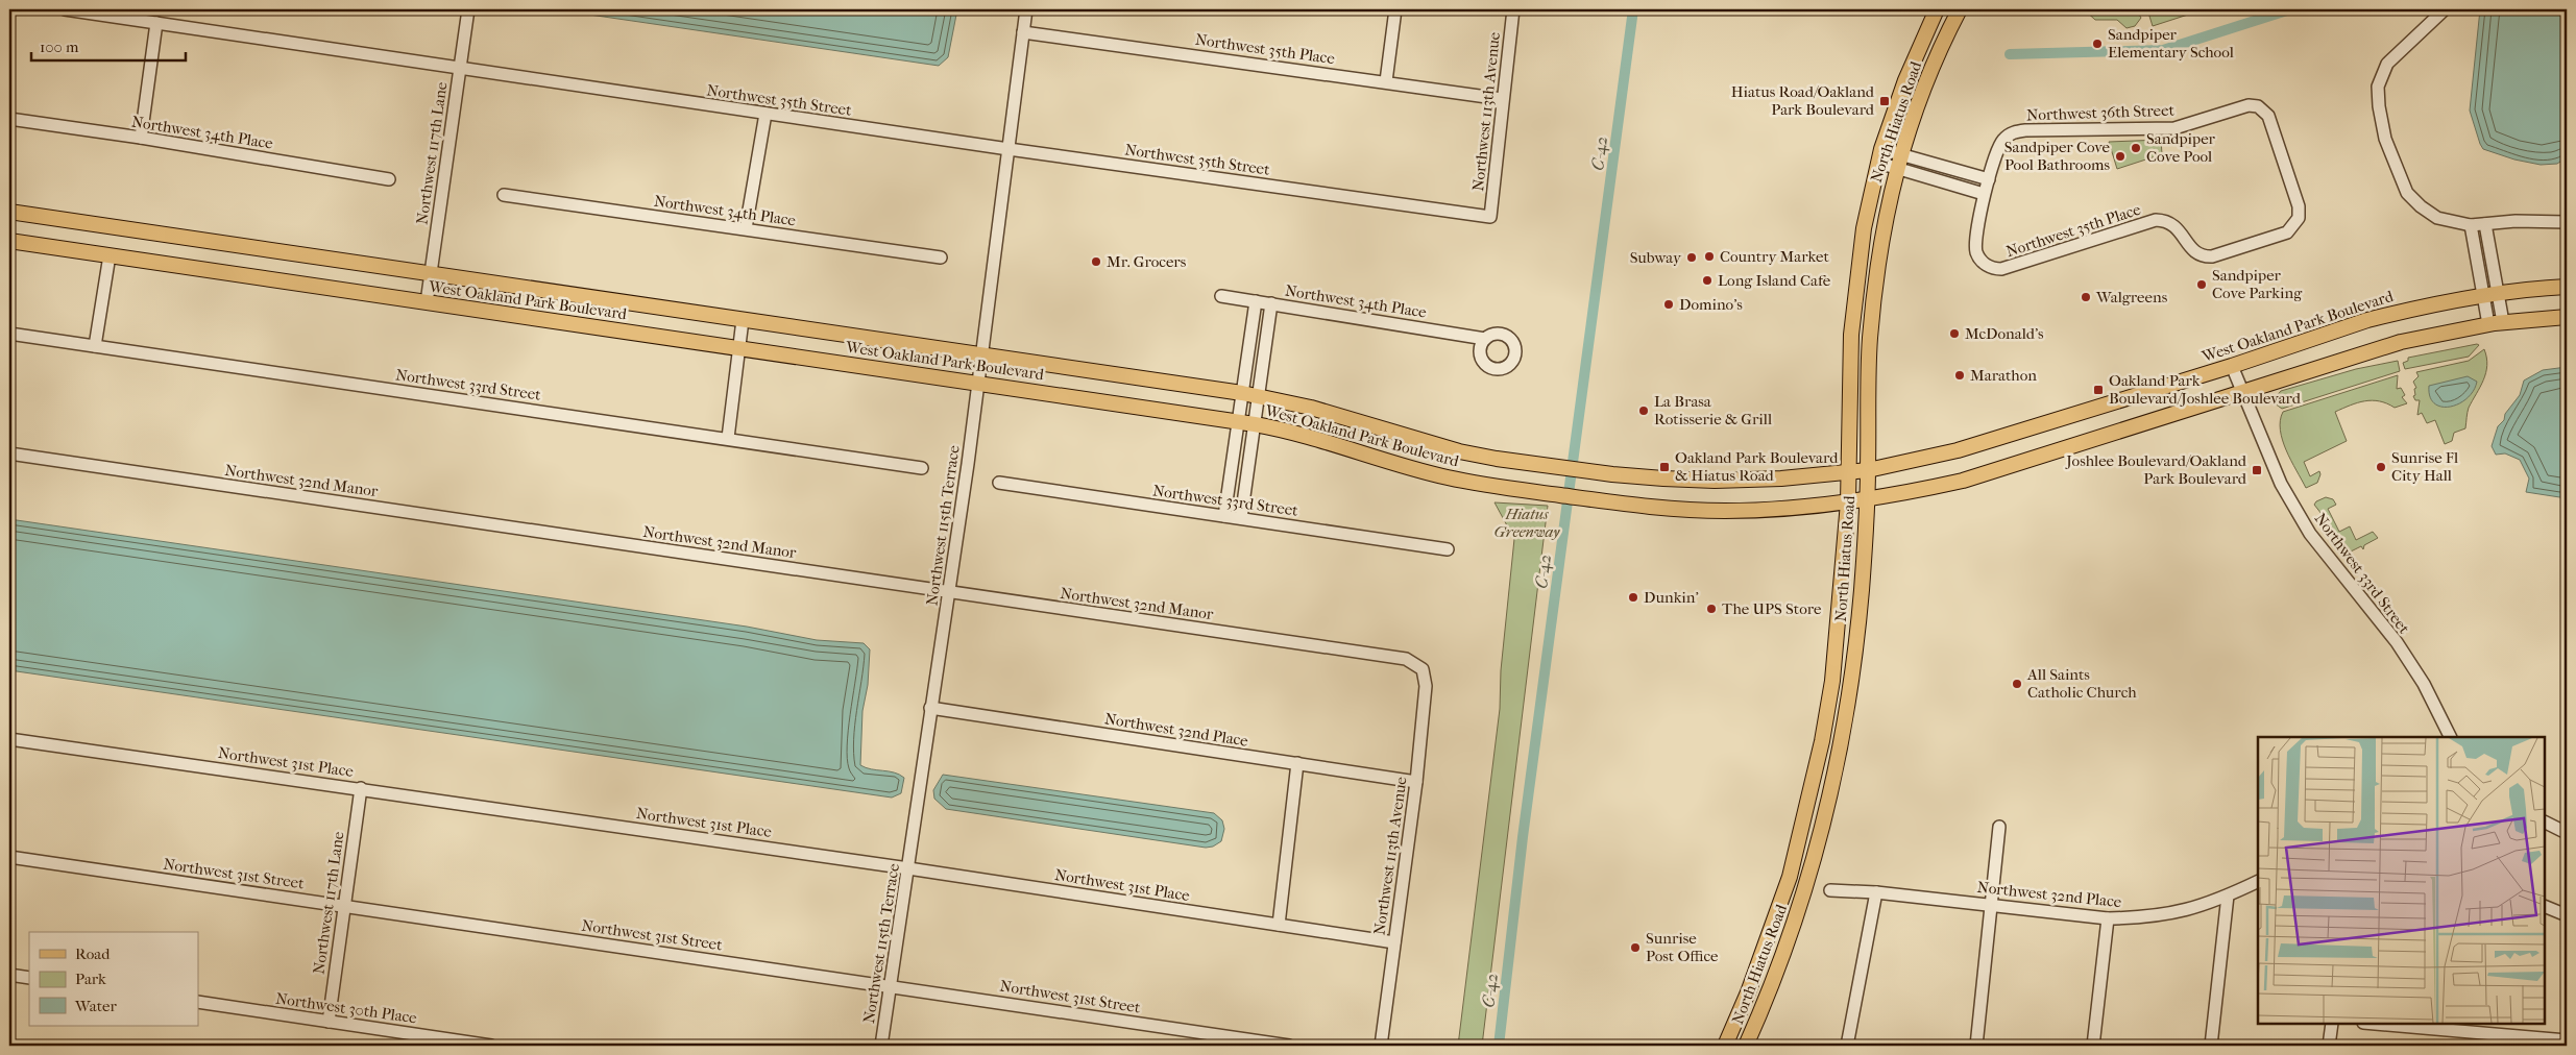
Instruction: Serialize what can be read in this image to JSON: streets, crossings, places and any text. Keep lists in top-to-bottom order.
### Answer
{
  "streets": {
    "main road": ["North Hiatus Road", "West Oakland Park Boulevard"],
    "street": [
      "Northwest 35th Place",
      "Northwest 35th Street",
      "Northwest 113th Avenue",
      "Northwest 36th Street",
      "Northwest 34th Place",
      "Northwest 117th Lane",
      "Northwest 33rd Street",
      "Northwest 32nd Manor",
      "Northwest 115th Terrace",
      "Northwest 32nd Place",
      "Northwest 31st Place",
      "Northwest 31st Street",
      "Northwest 30th Place"
    ]
  },
  "crossings": [
    ["Northwest 35th Place", "Northwest 113th Avenue"],
    ["Northwest 35th Place", "Northwest 36th Street"],
    ["Northwest 35th Place", "Northwest 115th Terrace"],
    ["Northwest 35th Street", "Northwest 113th Avenue"],
    ["Northwest 35th Street", "Northwest 117th Lane"],
    ["Northwest 35th Street", "Northwest 115th Terrace"],
    ["Northwest 113th Avenue", "Northwest 32nd Manor"],
    ["Northwest 113th Avenue", "Northwest 32nd Place"],
    ["Northwest 113th Avenue", "Northwest 31st Place"],
    ["North Hiatus Road", "West Oakland Park Boulevard"],
    ["Northwest 117th Lane", "West Oakland Park Boulevard"],
    ["Northwest 117th Lane", "Northwest 31st Place"],
    ["Northwest 117th Lane", "Northwest 31st Street"],
    ["Northwest 117th Lane", "Northwest 30th Place"],
    ["West Oakland Park Boulevard", "Northwest 33rd Street"],
    ["West Oakland Park Boulevard", "Northwest 115th Terrace"],
    ["Northwest 32nd Manor", "Northwest 115th Terrace"],
    ["Northwest 115th Terrace", "Northwest 32nd Place"],
    ["Northwest 115th Terrace", "Northwest 31st Place"],
    ["Northwest 115th Terrace", "Northwest 31st Street"]
  ],
  "water": ["C-42"],
  "parks": ["Hiatus Greenway"],
  "places": {
    "other": [
      "Sandpiper Elementary School",
      "Sandpiper Cove Pool",
      "Sandpiper Cove Pool Bathrooms",
      "Country Market",
      "Subway",
      "Mr. Grocers",
      "Long Island Cafe",
      "Sandpiper Cove Parking",
      "Walgreens",
      "Domino's",
      "McDonald's",
      "Marathon",
      "La Brasa Rotisserie & Grill",
      "Sunrise Fl City Hall",
      "Dunkin'",
      "The UPS Store",
      "All Saints Catholic Church",
      "Sunrise Post Office"
    ],
    "transit": [
      "Hiatus Road/Oakland Park Boulevard",
      "Oakland Park Boulevard/Joshlee Boulevard",
      "Oakland Park Boulevard & Hiatus Road",
      "Joshlee Boulevard/Oakland Park Boulevard"
    ]
  },
  "legend": ["Road", "Park", "Water"],
  "scale_bar": "100 m"
}
